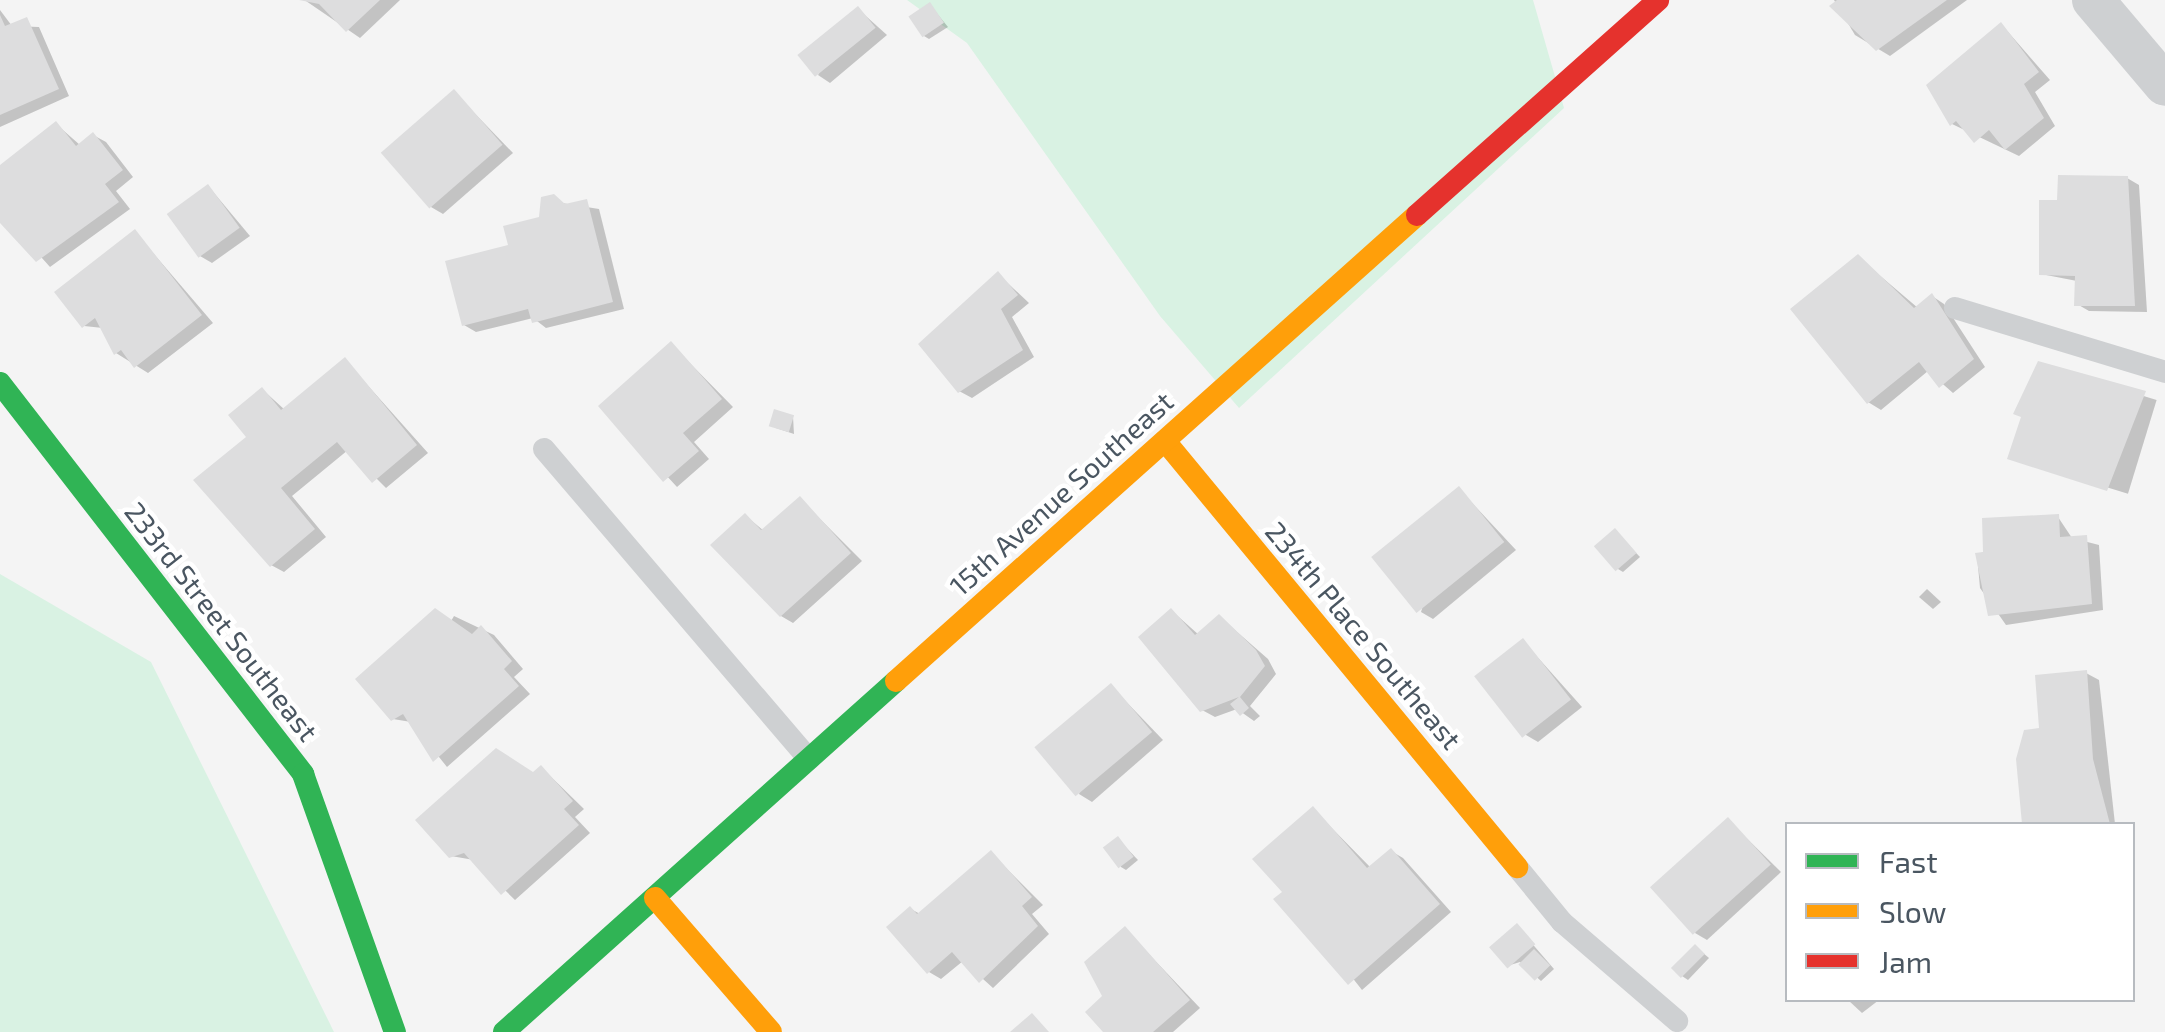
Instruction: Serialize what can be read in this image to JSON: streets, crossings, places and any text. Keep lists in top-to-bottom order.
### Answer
{
  "streets": {
    "street": ["15th Avenue Southeast", "233rd Street Southeast", "234th Place Southeast"]
  },
  "crossings": [
    ["15th Avenue Southeast", "234th Place Southeast"]
  ],
  "legend": ["Fast", "Slow", "Jam"]
}
